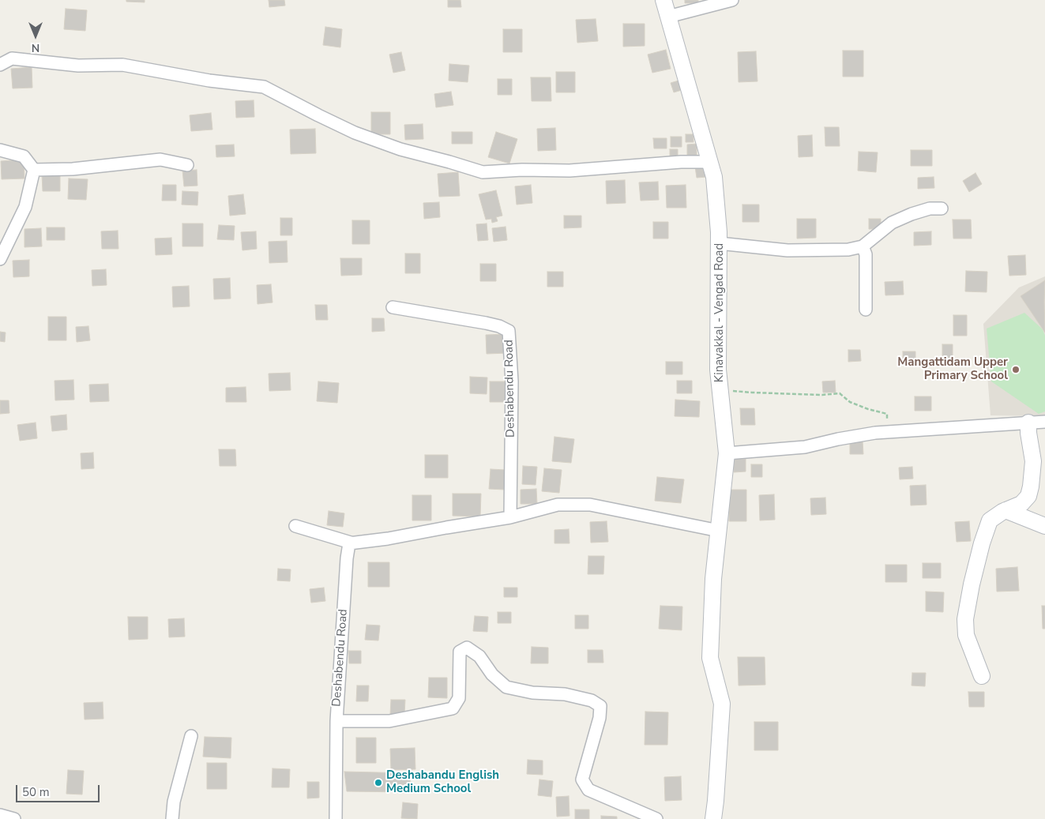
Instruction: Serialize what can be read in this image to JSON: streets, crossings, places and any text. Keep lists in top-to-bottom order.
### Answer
{
  "streets": {
    "main road": ["Kinavakkal - Vengad Road"],
    "street": ["Deshabendu Road"]
  },
  "places": ["Mangattidam Upper Primary School", "Deshabandu English Medium School"],
  "scale_bar": "50 m",
  "north": "bottom"
}
